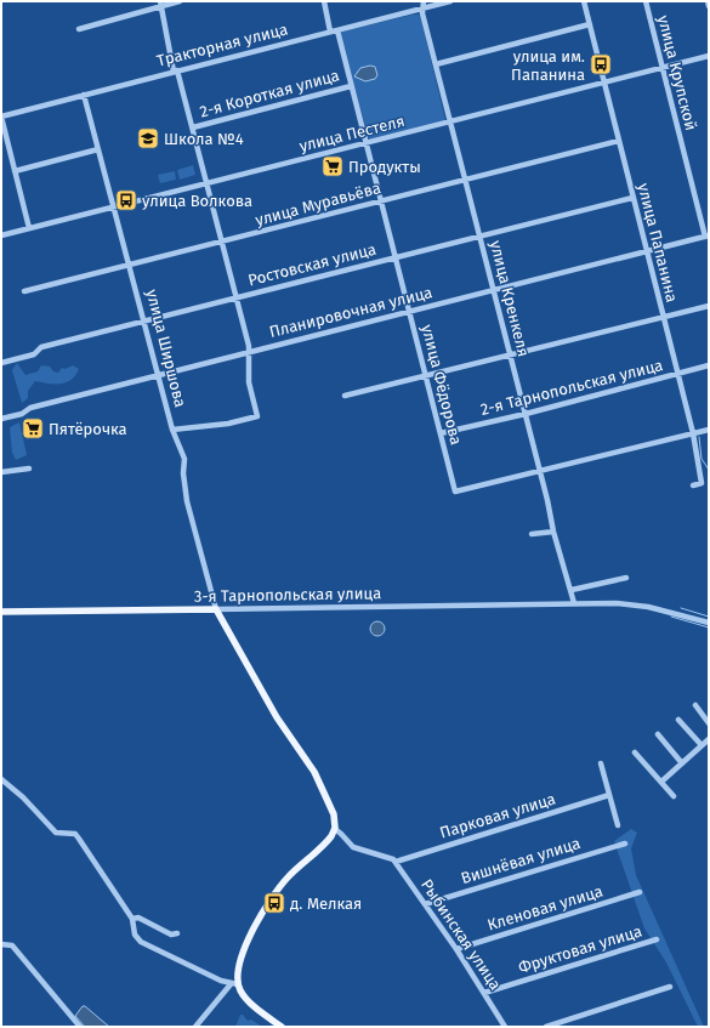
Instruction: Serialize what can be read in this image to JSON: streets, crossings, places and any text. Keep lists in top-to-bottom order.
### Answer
{
  "streets": {
    "main road": ["3-я Тарнопольская улица"],
    "street": [
      "Тракторная улица",
      "улица Крупской",
      "2-я Короткая улица",
      "улица Пестеля",
      "улица Муравьёва",
      "улица Папанина",
      "Ростовская улица",
      "улица Кренкеля",
      "Планировочная улица",
      "улица Ширшова",
      "улица Фёдорова",
      "2-я Тарнопольская улица",
      "Парковая улица",
      "Вишнёвая улица",
      "Кленовая улица",
      "Рыбинская улица",
      "Фруктовая улица"
    ]
  },
  "crossings": [
    ["Тракторная улица", "улица Кренкеля"],
    ["Тракторная улица", "улица Ширшова"],
    ["Тракторная улица", "улица Фёдорова"],
    ["улица Крупской", "улица Пестеля"],
    ["улица Крупской", "Планировочная улица"],
    ["2-я Короткая улица", "улица Фёдорова"],
    ["улица Пестеля", "улица Папанина"],
    ["улица Пестеля", "улица Кренкеля"],
    ["улица Пестеля", "улица Ширшова"],
    ["улица Пестеля", "улица Фёдорова"],
    ["улица Муравьёва", "улица Папанина"],
    ["улица Муравьёва", "улица Кренкеля"],
    ["улица Муравьёва", "улица Ширшова"],
    ["улица Муравьёва", "улица Фёдорова"],
    ["улица Папанина", "Ростовская улица"],
    ["улица Папанина", "Планировочная улица"],
    ["улица Папанина", "2-я Тарнопольская улица"],
    ["Ростовская улица", "улица Кренкеля"],
    ["Ростовская улица", "улица Ширшова"],
    ["Ростовская улица", "улица Фёдорова"],
    ["улица Кренкеля", "Планировочная улица"],
    ["улица Кренкеля", "улица Фёдорова"],
    ["улица Кренкеля", "2-я Тарнопольская улица"],
    ["улица Кренкеля", "3-я Тарнопольская улица"],
    ["Планировочная улица", "улица Ширшова"],
    ["Планировочная улица", "улица Фёдорова"],
    ["улица Ширшова", "3-я Тарнопольская улица"],
    ["улица Фёдорова", "2-я Тарнопольская улица"],
    ["Парковая улица", "Рыбинская улица"],
    ["Вишнёвая улица", "Рыбинская улица"],
    ["Кленовая улица", "Рыбинская улица"],
    ["Рыбинская улица", "Фруктовая улица"]
  ],
  "places": {
    "bus stop": ["улица им. Папанина", "улица Волкова", "д. Мелкая"],
    "school or university": ["Школа №4"],
    "supermarket": ["Продукты", "Пятёрочка"]
  }
}
